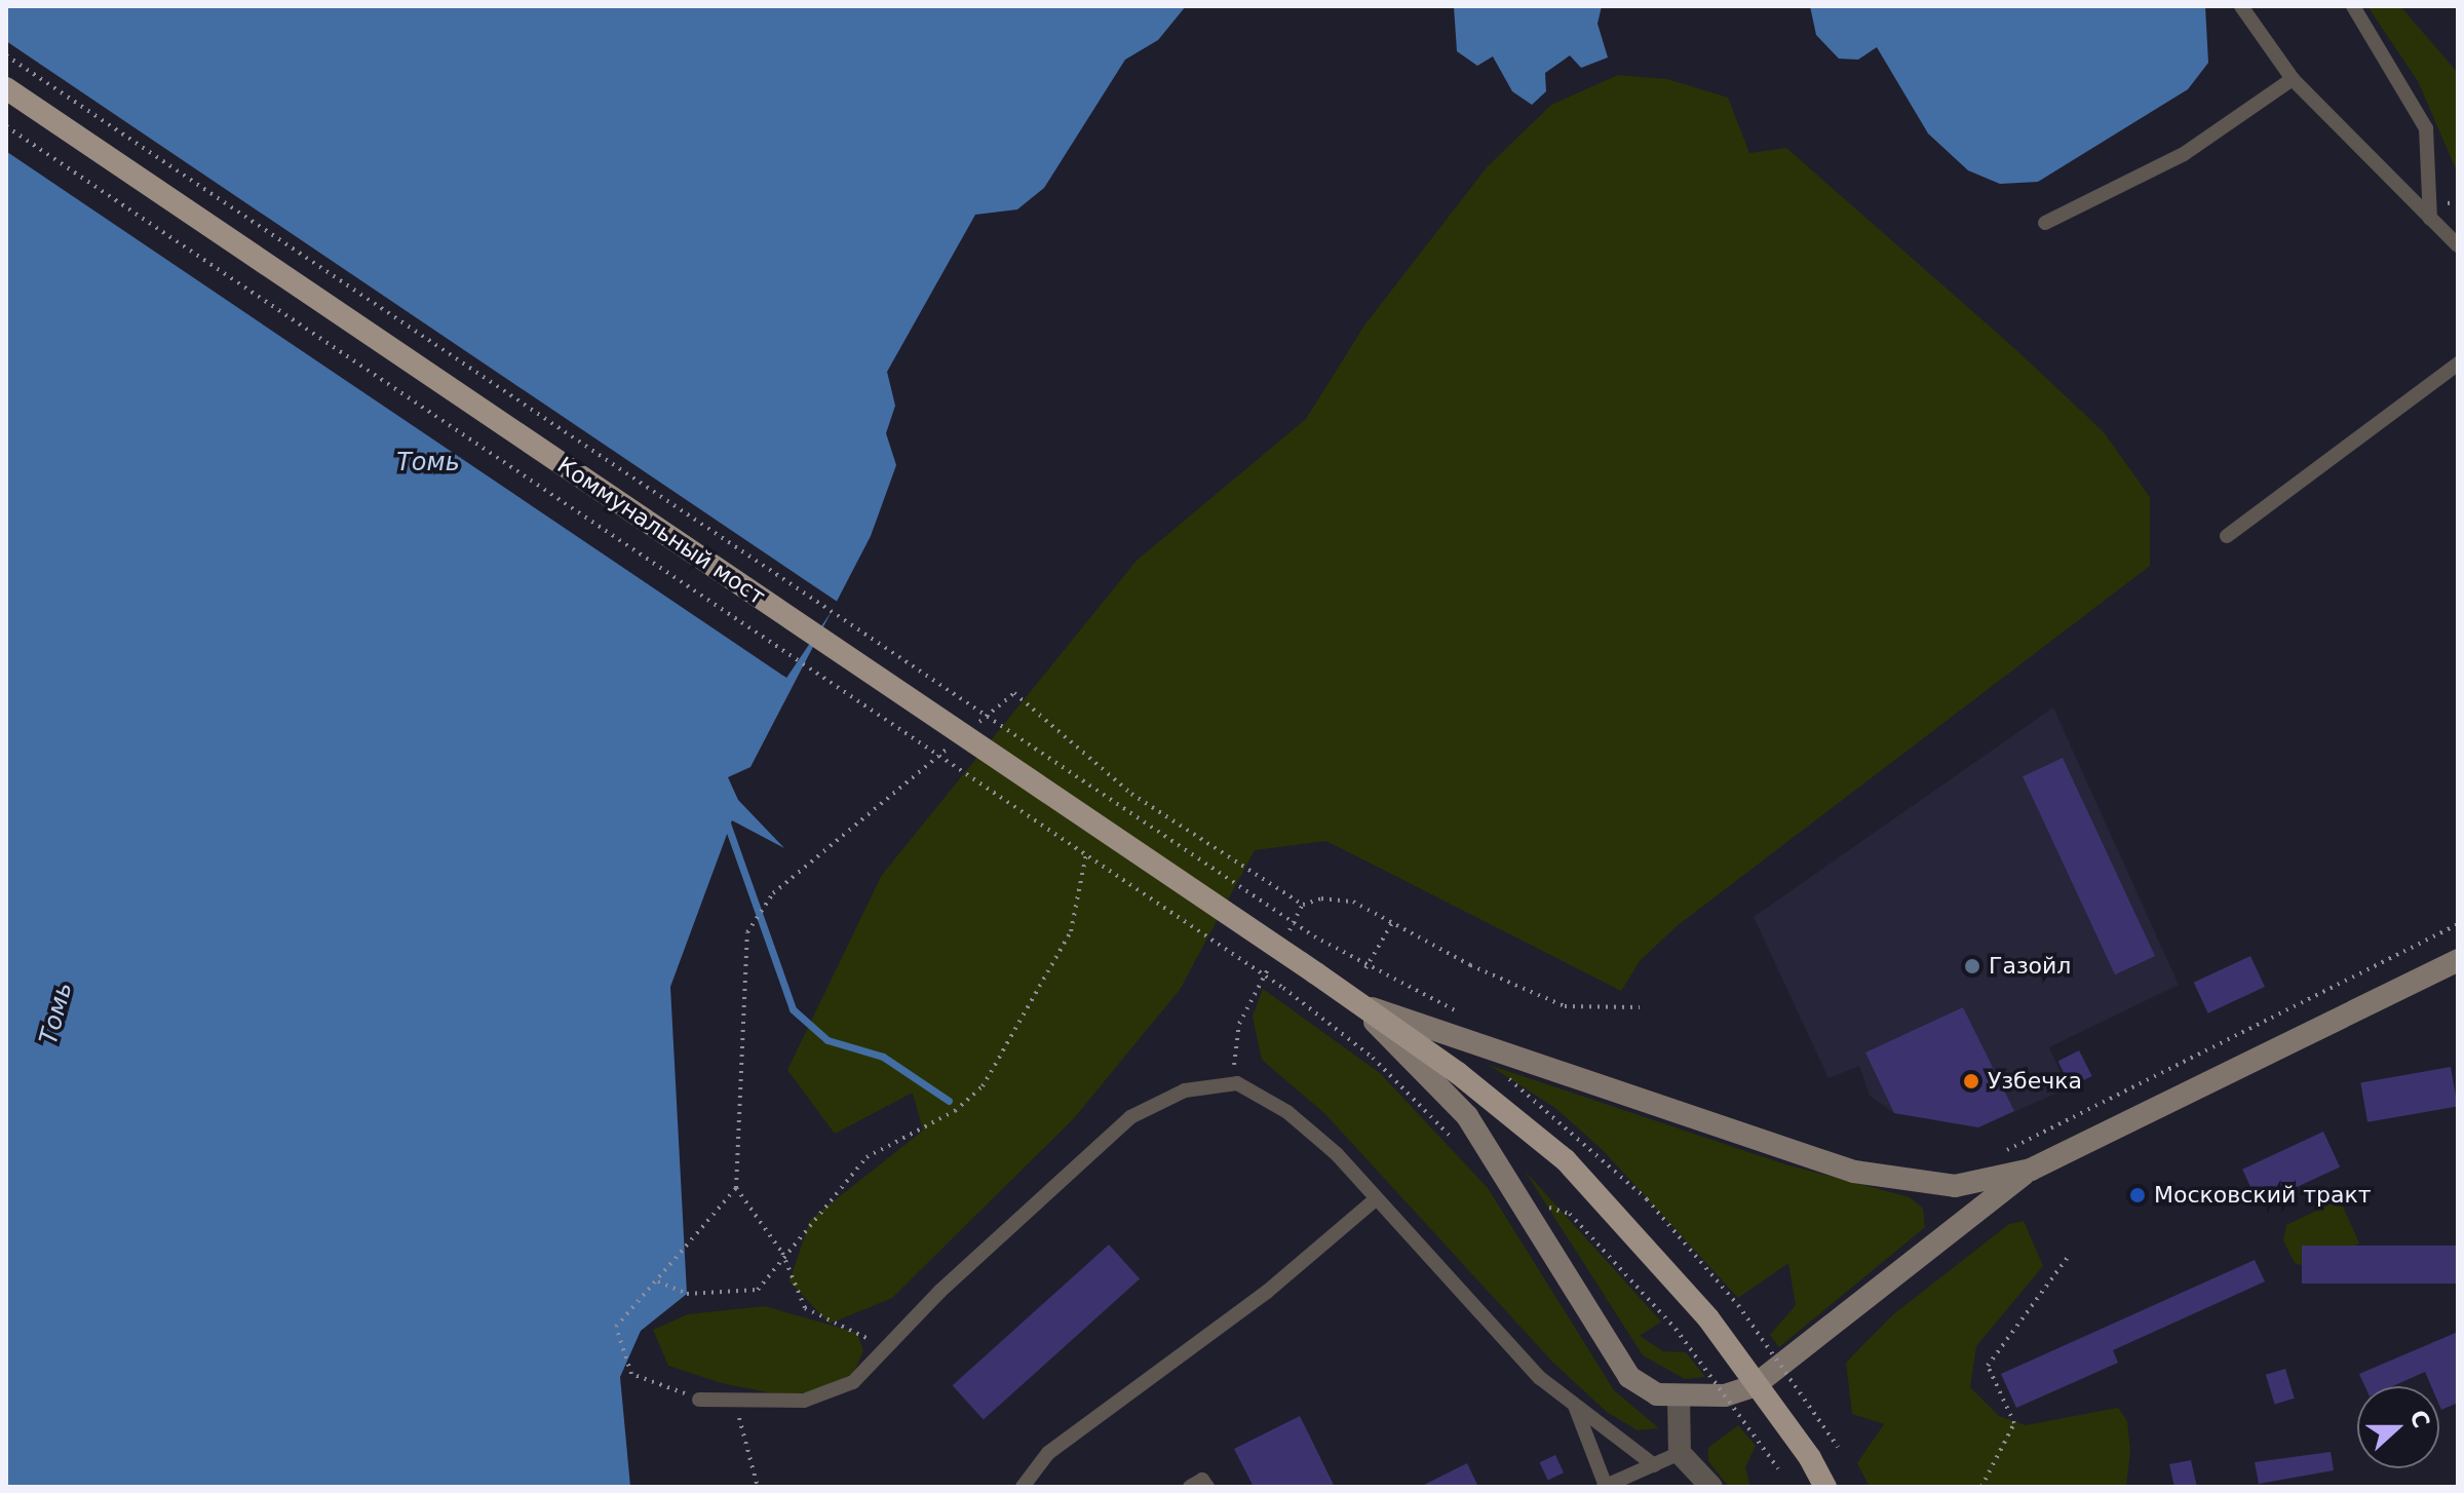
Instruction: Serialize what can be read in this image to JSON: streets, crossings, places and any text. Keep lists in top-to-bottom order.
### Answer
{
  "streets": {
    "main road": ["Коммунальный мост"]
  },
  "water": ["Томь"],
  "places": ["Газойл", "Узбечка", "Московский тракт"],
  "north": "right"
}
